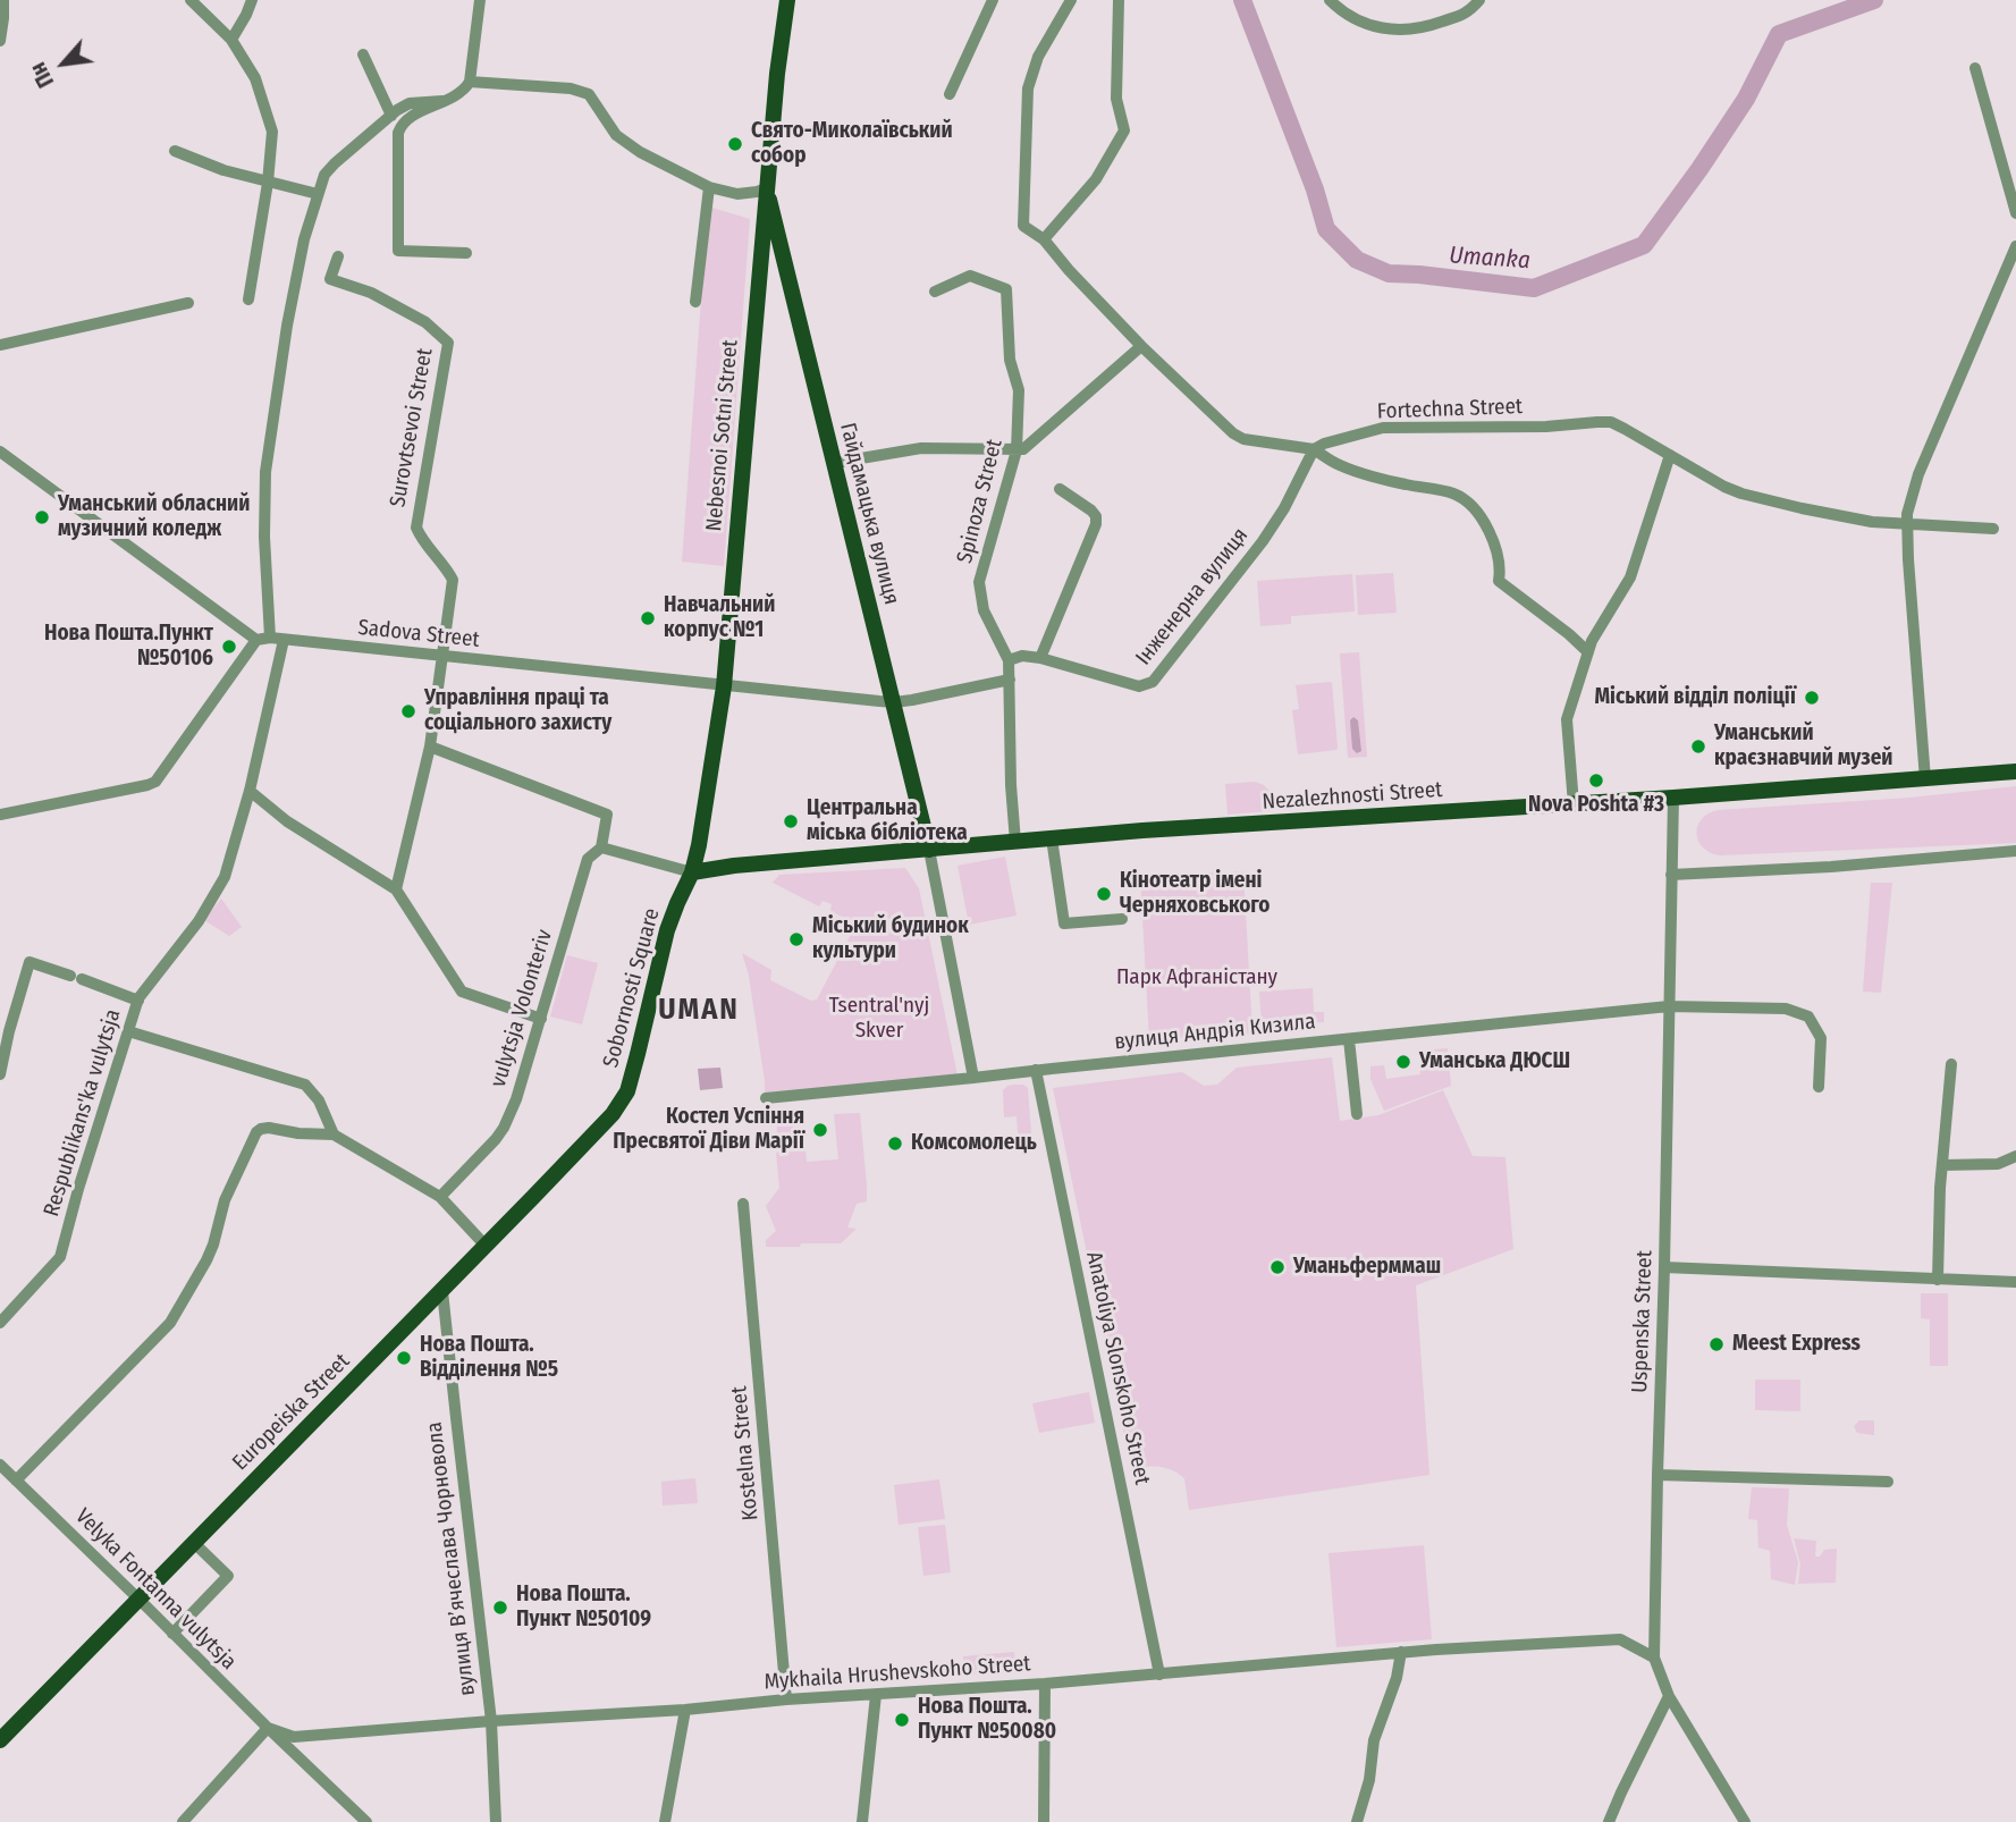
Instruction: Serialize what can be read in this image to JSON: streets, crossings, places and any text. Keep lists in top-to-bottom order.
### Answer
{
  "streets": {
    "main road": [
      "Nebesnoi Sotni Street",
      "Гайдамацька вулиця",
      "Nezalezhnosti Street",
      "Sobornosti Square",
      "Europeiska Street"
    ],
    "street": [
      "Fortechna Street",
      "Surovtsevoi Street",
      "Spinoza Street",
      "Інженерна вулиця",
      "Sadova Street",
      "vulytsja Volonteriv",
      "вулиця Андрія Кизила",
      "Respublikans'ka vulytsja",
      "Uspenska Street",
      "Anatoliya Slonskoho Street",
      "Kostelna Street",
      "вулиця В’ячеслава Чорновола",
      "Velyka Fontanna vulytsja",
      "Mykhaila Hrushevskoho Street"
    ]
  },
  "crossings": [
    ["Fortechna Street", "Інженерна вулиця"],
    ["Surovtsevoi Street", "Sadova Street"],
    ["Surovtsevoi Street", "vulytsja Volonteriv"],
    ["Nebesnoi Sotni Street", "Гайдамацька вулиця"],
    ["Nebesnoi Sotni Street", "Sadova Street"],
    ["Nebesnoi Sotni Street", "Nezalezhnosti Street"],
    ["Nebesnoi Sotni Street", "Sobornosti Square"],
    ["Spinoza Street", "Інженерна вулиця"],
    ["Spinoza Street", "Sadova Street"],
    ["Spinoza Street", "Nezalezhnosti Street"],
    ["Гайдамацька вулиця", "Sadova Street"],
    ["Гайдамацька вулиця", "Nezalezhnosti Street"],
    ["Sadova Street", "Respublikans'ka vulytsja"],
    ["Nezalezhnosti Street", "Sobornosti Square"],
    ["Nezalezhnosti Street", "Uspenska Street"],
    ["Sobornosti Square", "Europeiska Street"],
    ["вулиця Андрія Кизила", "Uspenska Street"],
    ["вулиця Андрія Кизила", "Anatoliya Slonskoho Street"],
    ["Uspenska Street", "Mykhaila Hrushevskoho Street"],
    ["Anatoliya Slonskoho Street", "Mykhaila Hrushevskoho Street"],
    ["Europeiska Street", "вулиця В’ячеслава Чорновола"],
    ["Europeiska Street", "Velyka Fontanna vulytsja"],
    ["Kostelna Street", "Mykhaila Hrushevskoho Street"],
    ["вулиця В’ячеслава Чорновола", "Mykhaila Hrushevskoho Street"],
    ["Velyka Fontanna vulytsja", "Mykhaila Hrushevskoho Street"]
  ],
  "districts": ["UMAN"],
  "water": ["Umanka"],
  "parks": ["Парк Афганістану", "Tsentral'nyj Skver"],
  "places": [
    "Свято-Миколаївський собор",
    "Уманський обласний музичний коледж",
    "Навчальний корпус №1",
    "Нова Пошта.Пункт №50106",
    "Міський відділ поліції",
    "Управління праці та соціального захисту",
    "Уманський краєзнавчий музей",
    "Nova Poshta #3",
    "Центральна міська бібліотека",
    "Кінотеатр імені Черняховського",
    "Міський будинок культури",
    "Уманська ДЮСШ",
    "Костел Успіння Пресвятої Діви Марії",
    "Комсомолець",
    "Уманьферммаш",
    "Meest Express",
    "Нова Пошта. Відділення №5",
    "Нова Пошта. Пункт №50109",
    "Нова Пошта. Пункт №50080"
  ],
  "north": "bottom left"
}
